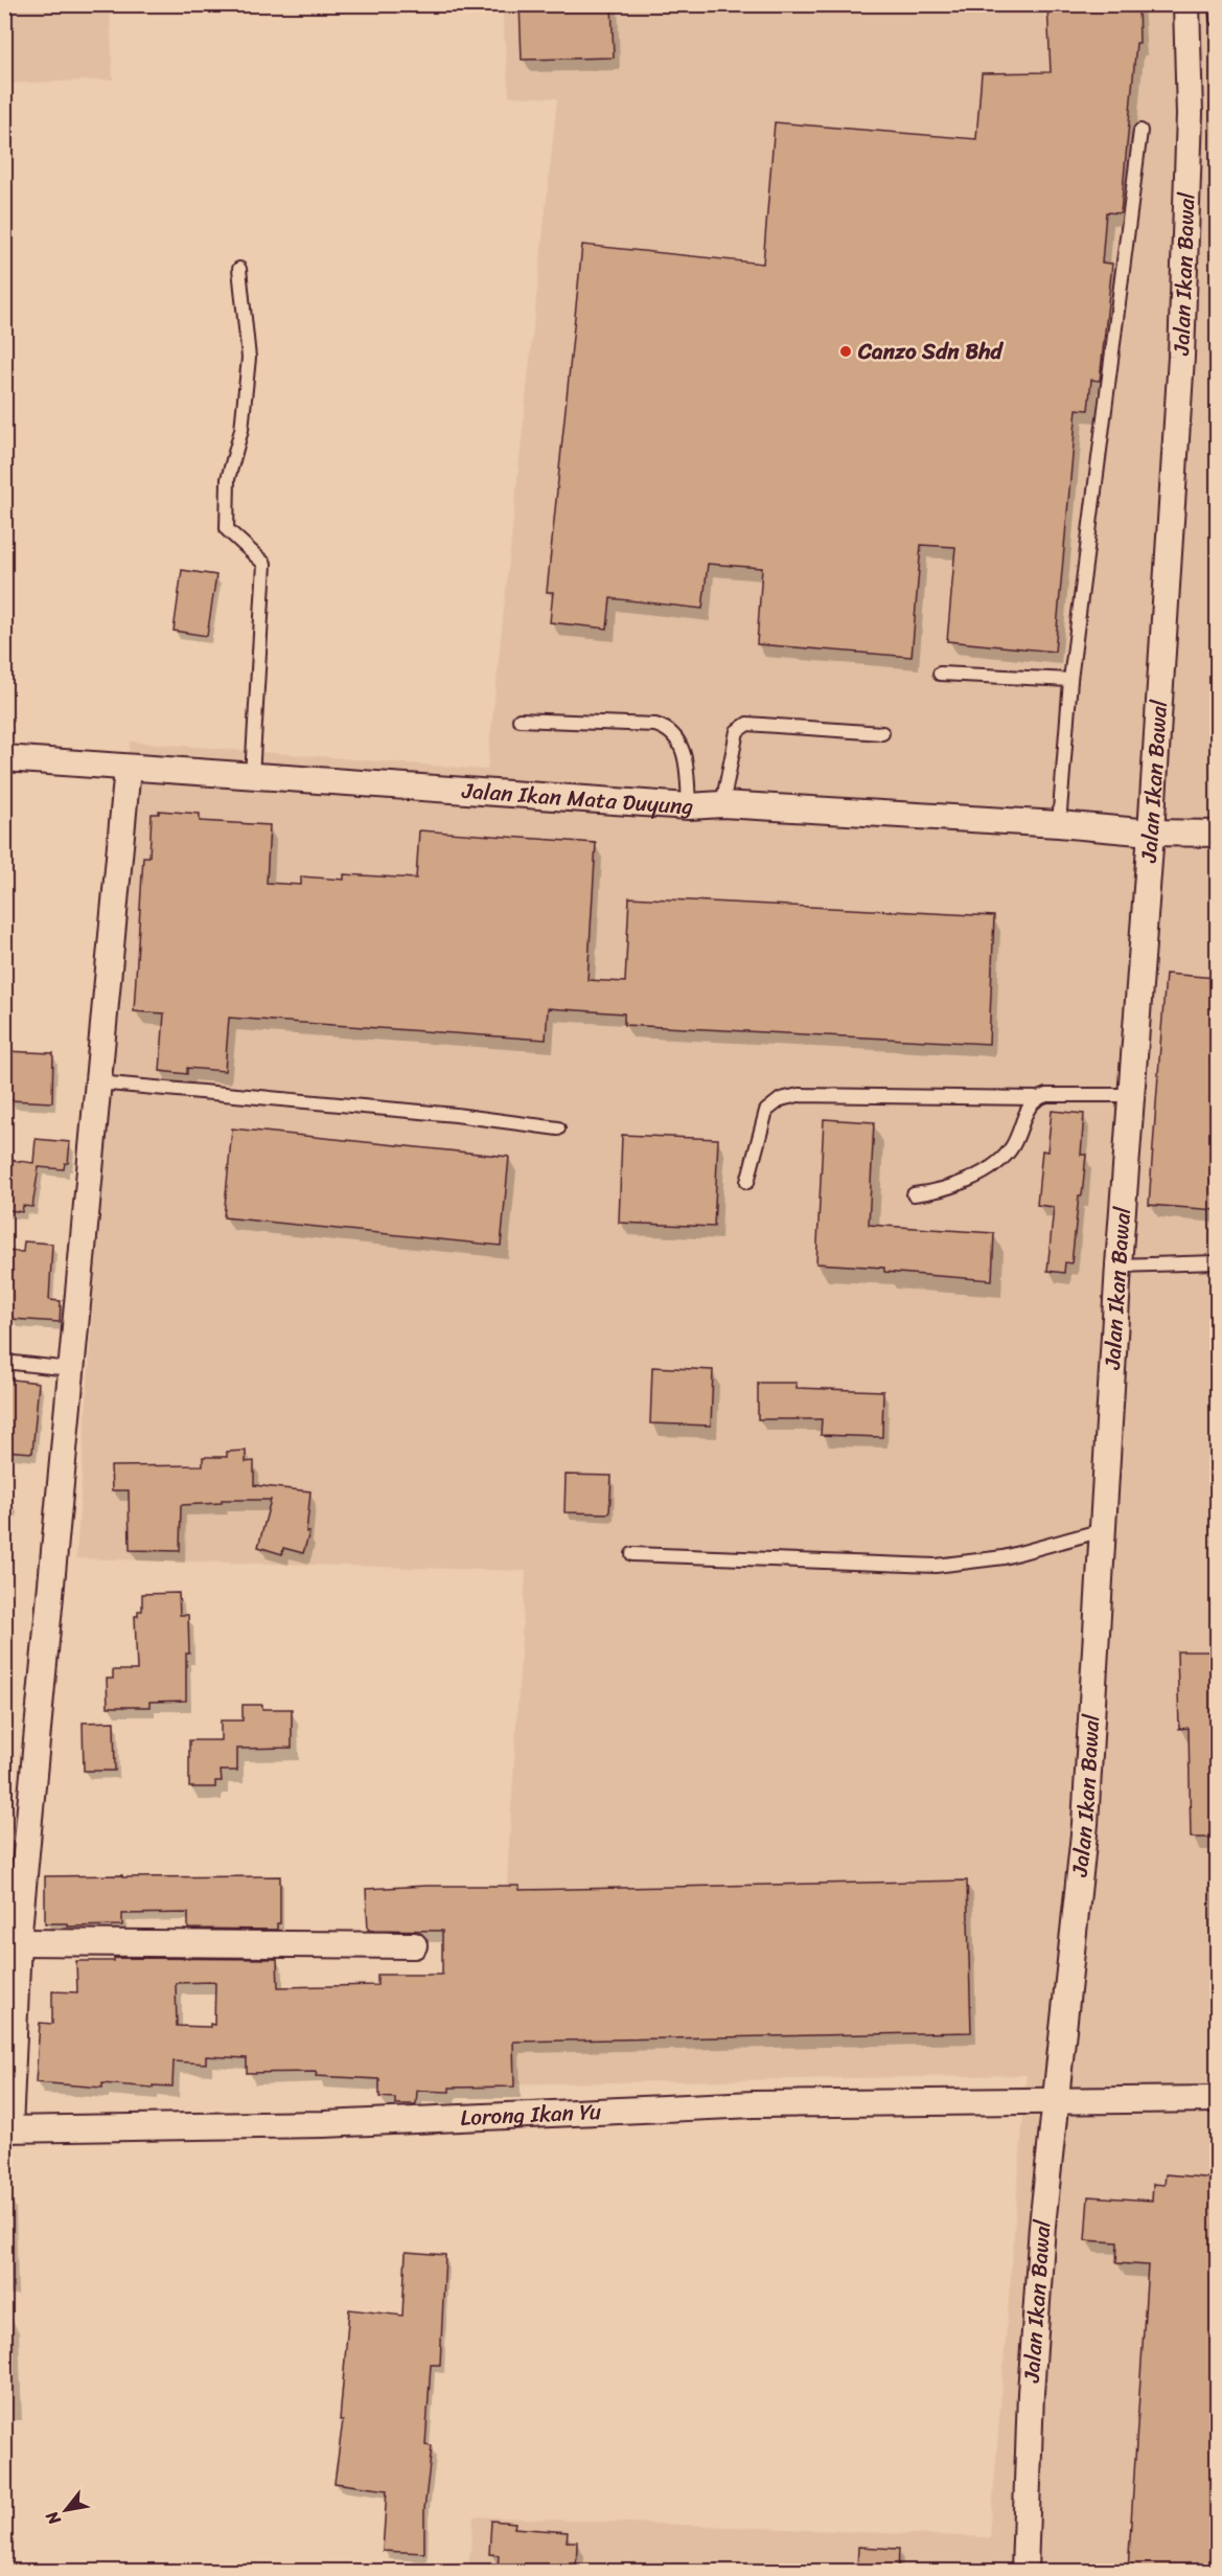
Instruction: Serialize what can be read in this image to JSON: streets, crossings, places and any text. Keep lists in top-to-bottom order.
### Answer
{
  "streets": {
    "street": ["Jalan Ikan Bawal", "Jalan Ikan Mata Duyung", "Lorong Ikan Yu"]
  },
  "crossings": [
    ["Jalan Ikan Bawal", "Jalan Ikan Mata Duyung"],
    ["Jalan Ikan Bawal", "Lorong Ikan Yu"]
  ],
  "places": ["Canzo Sdn Bhd"],
  "north": "bottom left"
}
